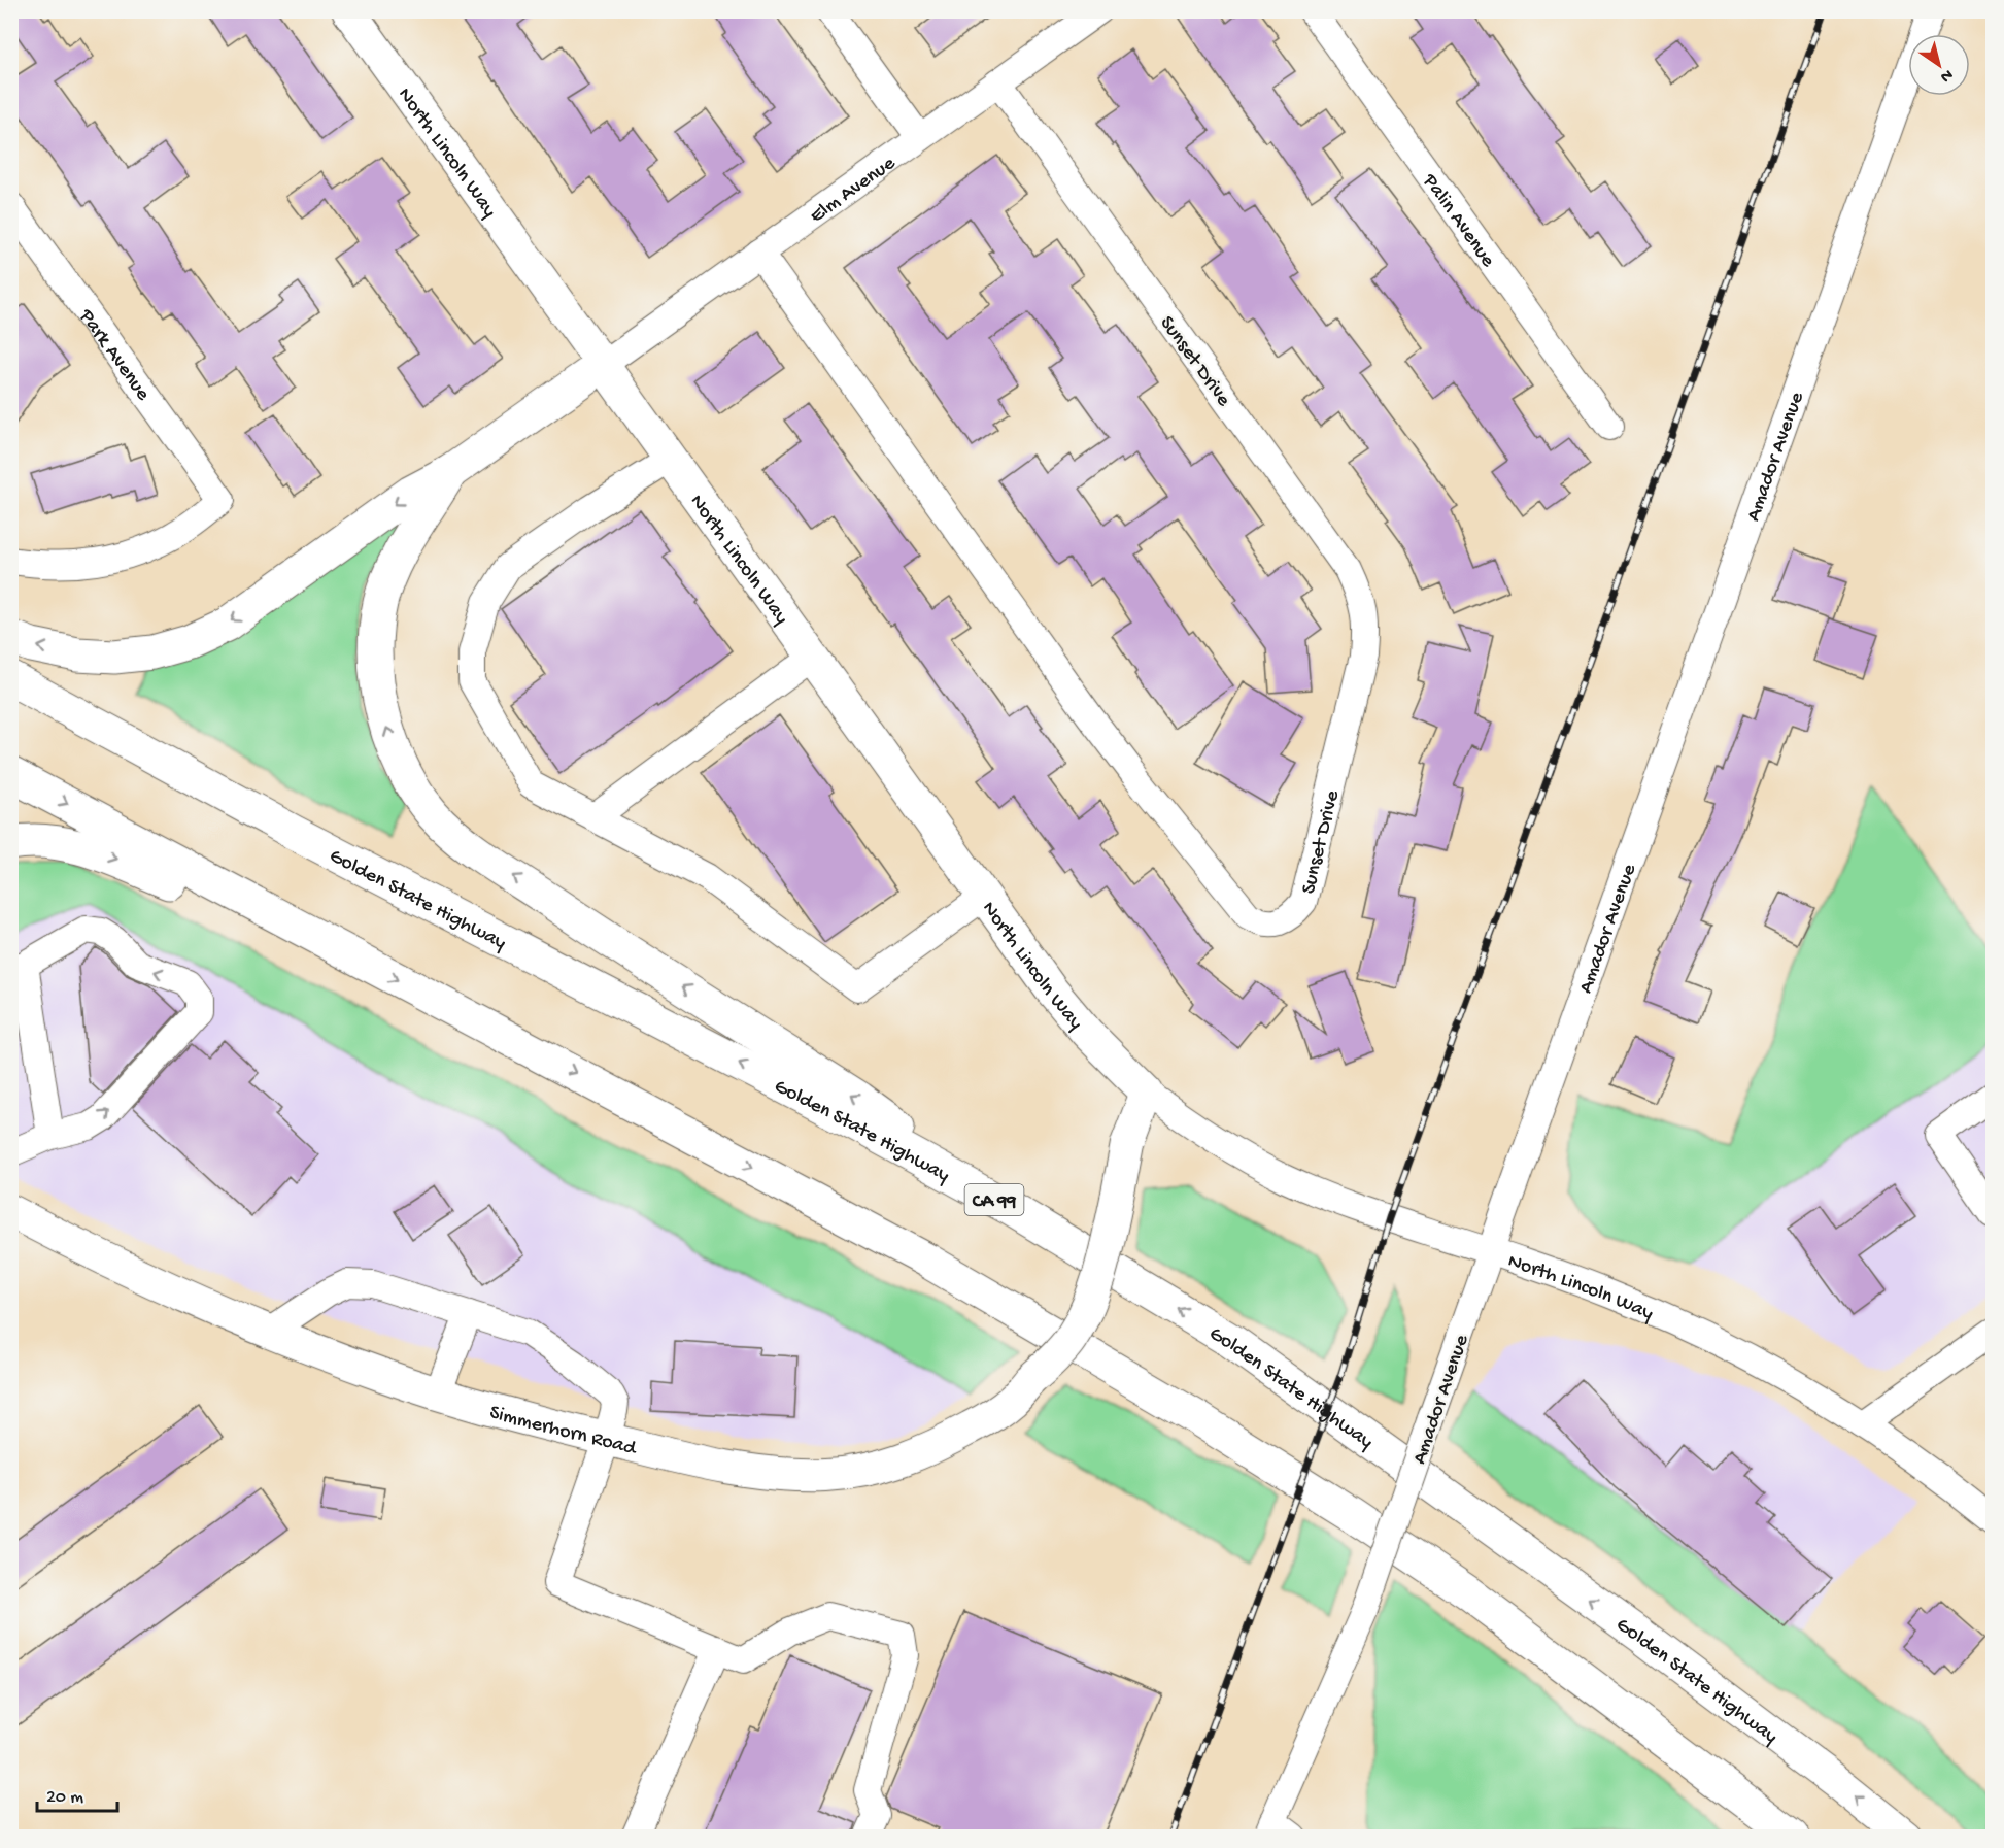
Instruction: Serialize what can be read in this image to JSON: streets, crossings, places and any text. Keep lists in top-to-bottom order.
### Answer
{
  "streets": {
    "highway": ["Golden State Highway", "CA 99"],
    "main road": ["North Lincoln Way", "Simmerhorn Road"],
    "street": [
      "Elm Avenue",
      "Palin Avenue",
      "Park Avenue",
      "Sunset Drive",
      "Amador Avenue"
    ]
  },
  "crossings": [
    ["North Lincoln Way", "Elm Avenue"],
    ["North Lincoln Way", "Amador Avenue"],
    ["North Lincoln Way", "Simmerhorn Road"],
    ["Elm Avenue", "Sunset Drive"]
  ],
  "scale_bar": "20 m",
  "north": "bottom right"
}
